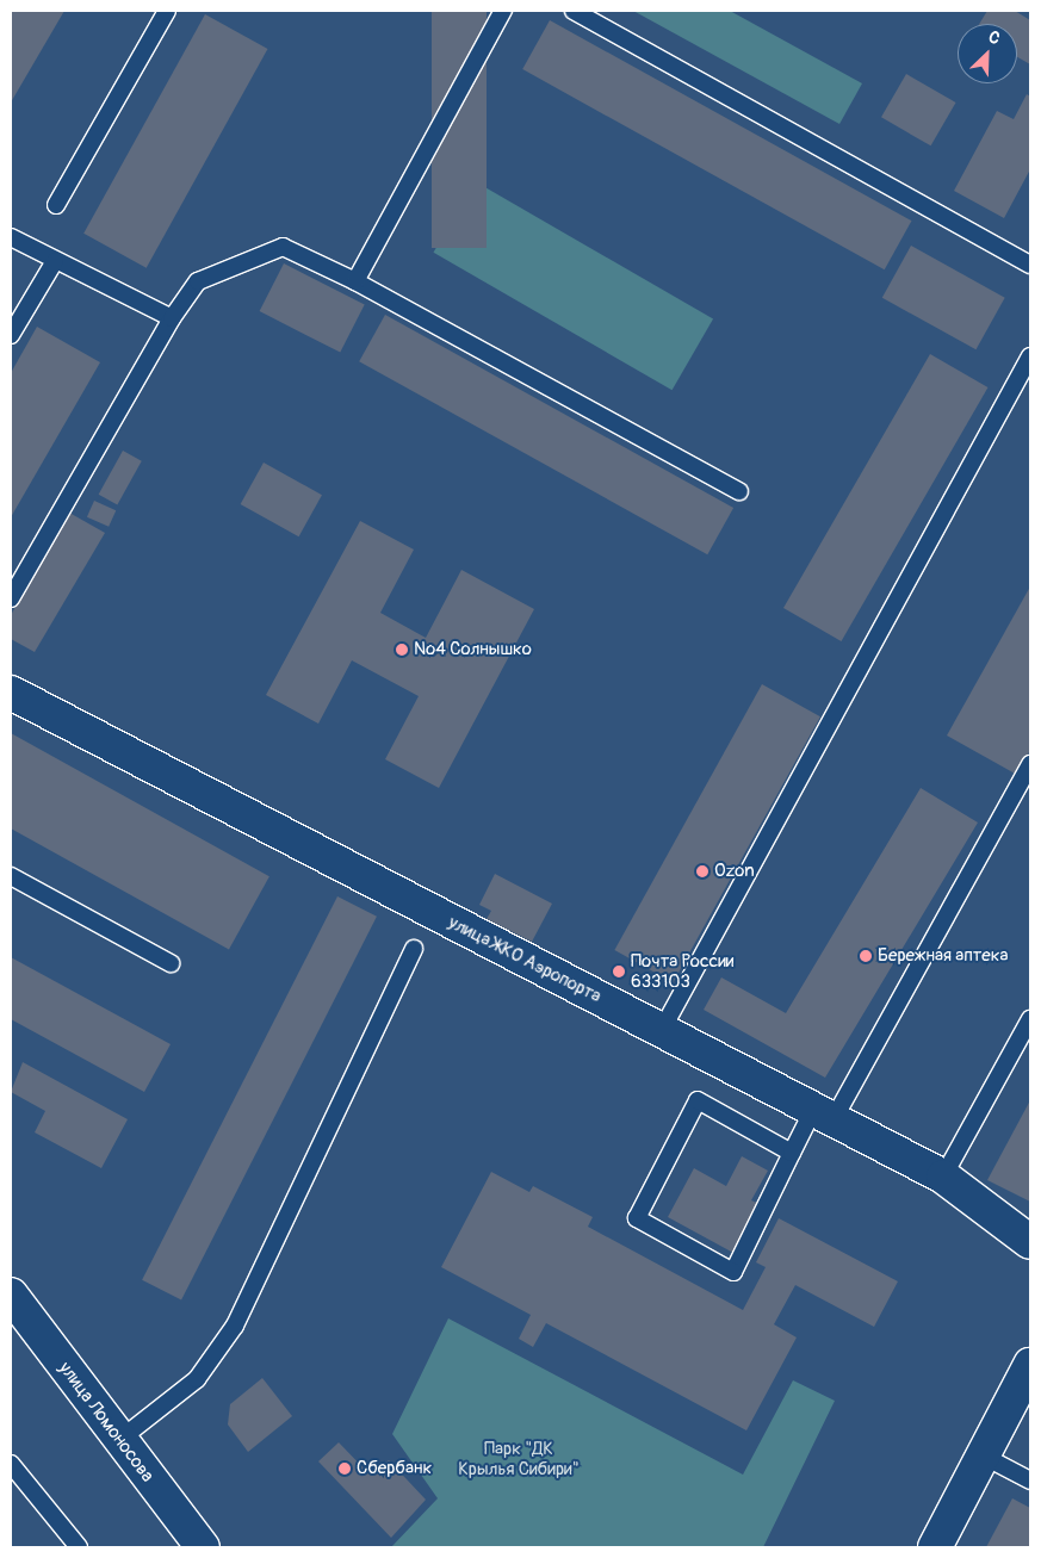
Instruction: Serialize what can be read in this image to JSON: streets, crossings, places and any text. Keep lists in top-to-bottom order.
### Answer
{
  "streets": {
    "street": ["улица ЖКО Аэропорта", "улица Ломоносова"]
  },
  "parks": ["Парк \"ДК Крылья Сибири\""],
  "places": [
    "№4 Солнышко",
    "Ozon",
    "Бережная аптека",
    "Почта России 633103",
    "Сбербанк"
  ],
  "north": "top right"
}
